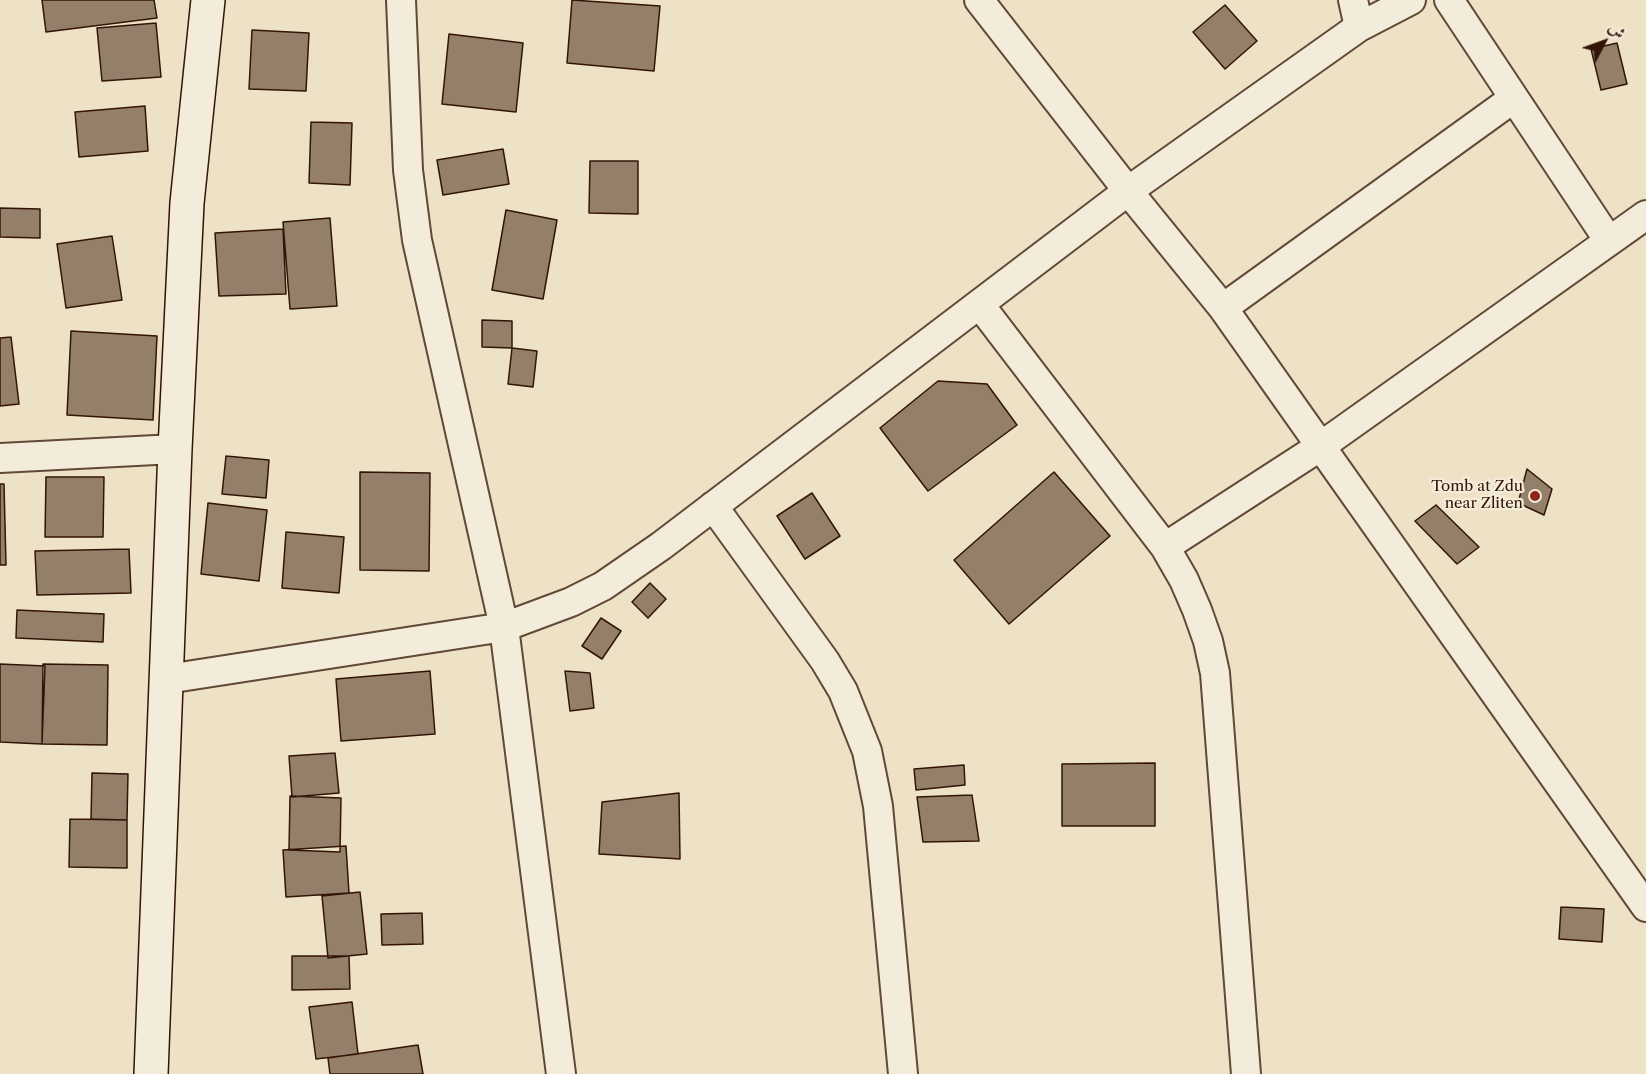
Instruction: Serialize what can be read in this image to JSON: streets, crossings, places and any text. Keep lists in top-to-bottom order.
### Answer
{
  "places": ["Tomb at Zdu near Zliten"],
  "north": "top right"
}
